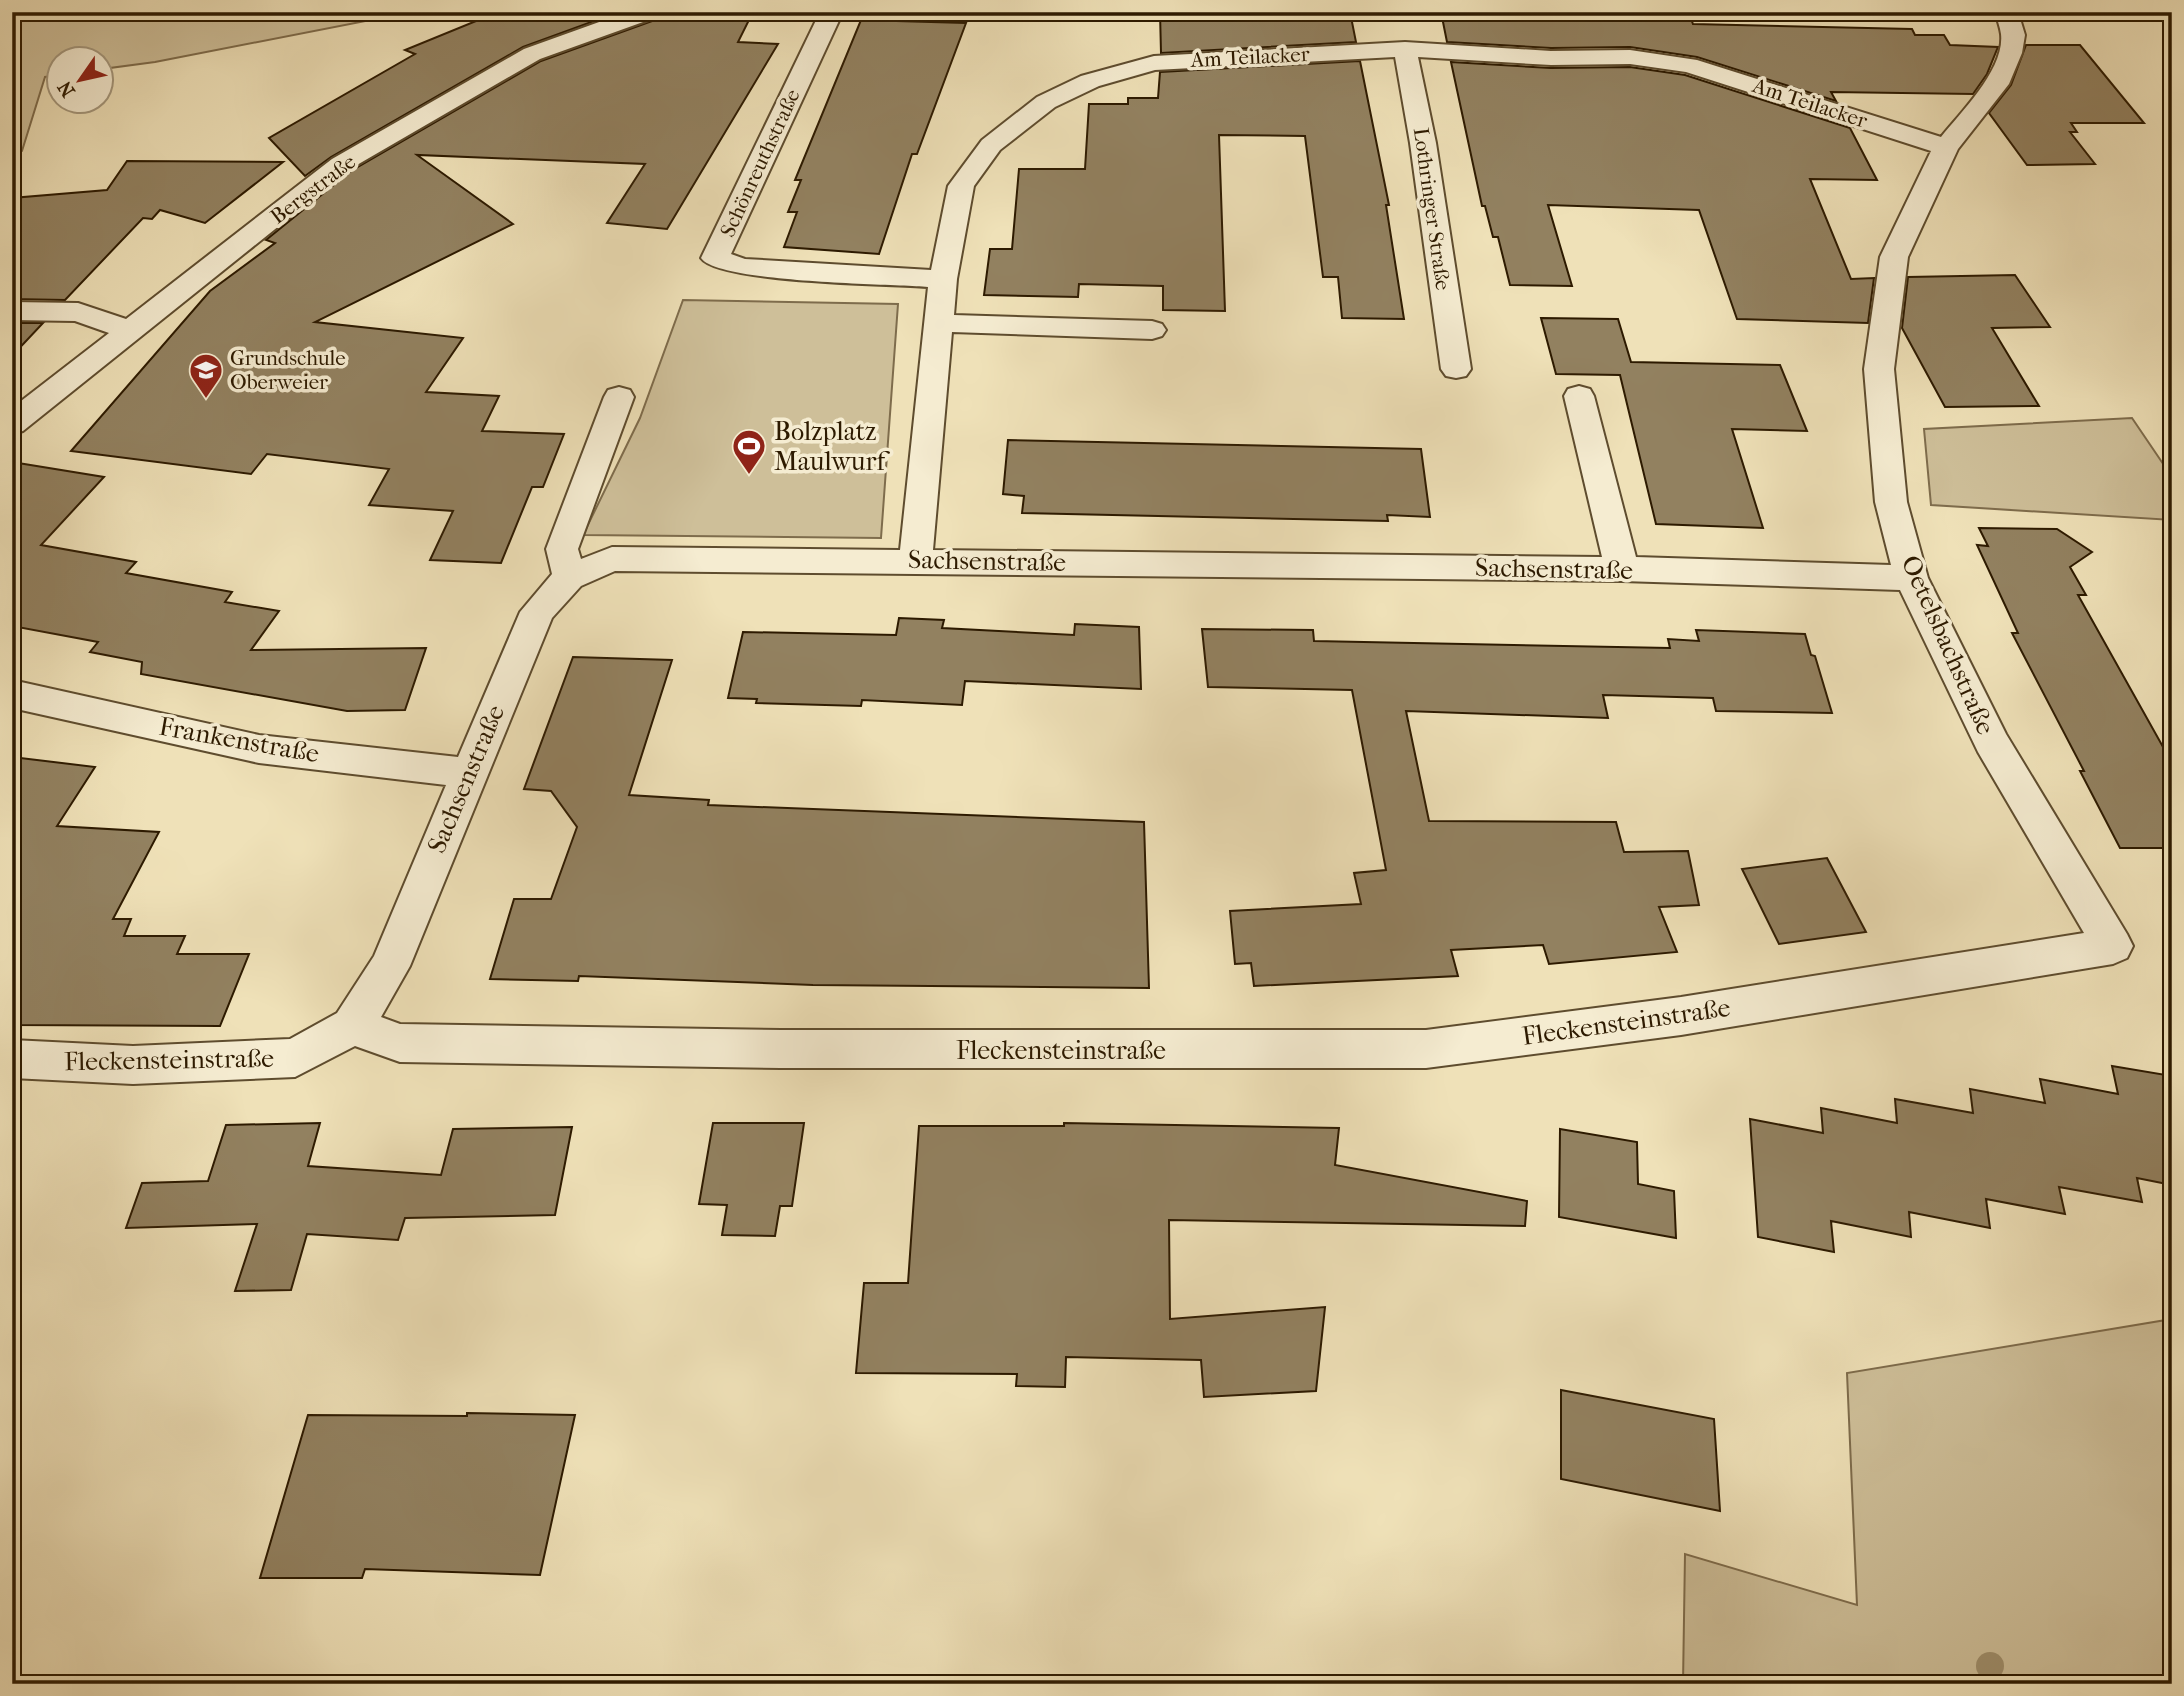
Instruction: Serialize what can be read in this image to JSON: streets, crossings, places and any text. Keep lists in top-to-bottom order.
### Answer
{
  "streets": {
    "street": [
      "Am Teilacker",
      "Schönreuthstraße",
      "Bergstraße",
      "Lothringer Straße",
      "Sachsenstraße",
      "Oetelsbachstraße",
      "Frankenstraße",
      "Fleckensteinstraße"
    ]
  },
  "crossings": [
    ["Am Teilacker", "Schönreuthstraße"],
    ["Am Teilacker", "Lothringer Straße"],
    ["Am Teilacker", "Sachsenstraße"],
    ["Am Teilacker", "Oetelsbachstraße"],
    ["Sachsenstraße", "Oetelsbachstraße"],
    ["Sachsenstraße", "Frankenstraße"],
    ["Sachsenstraße", "Fleckensteinstraße"],
    ["Oetelsbachstraße", "Fleckensteinstraße"]
  ],
  "places": {
    "school or university": ["Grundschule Oberweier"],
    "sports": ["Bolzplatz Maulwurf"]
  },
  "north": "bottom left"
}
